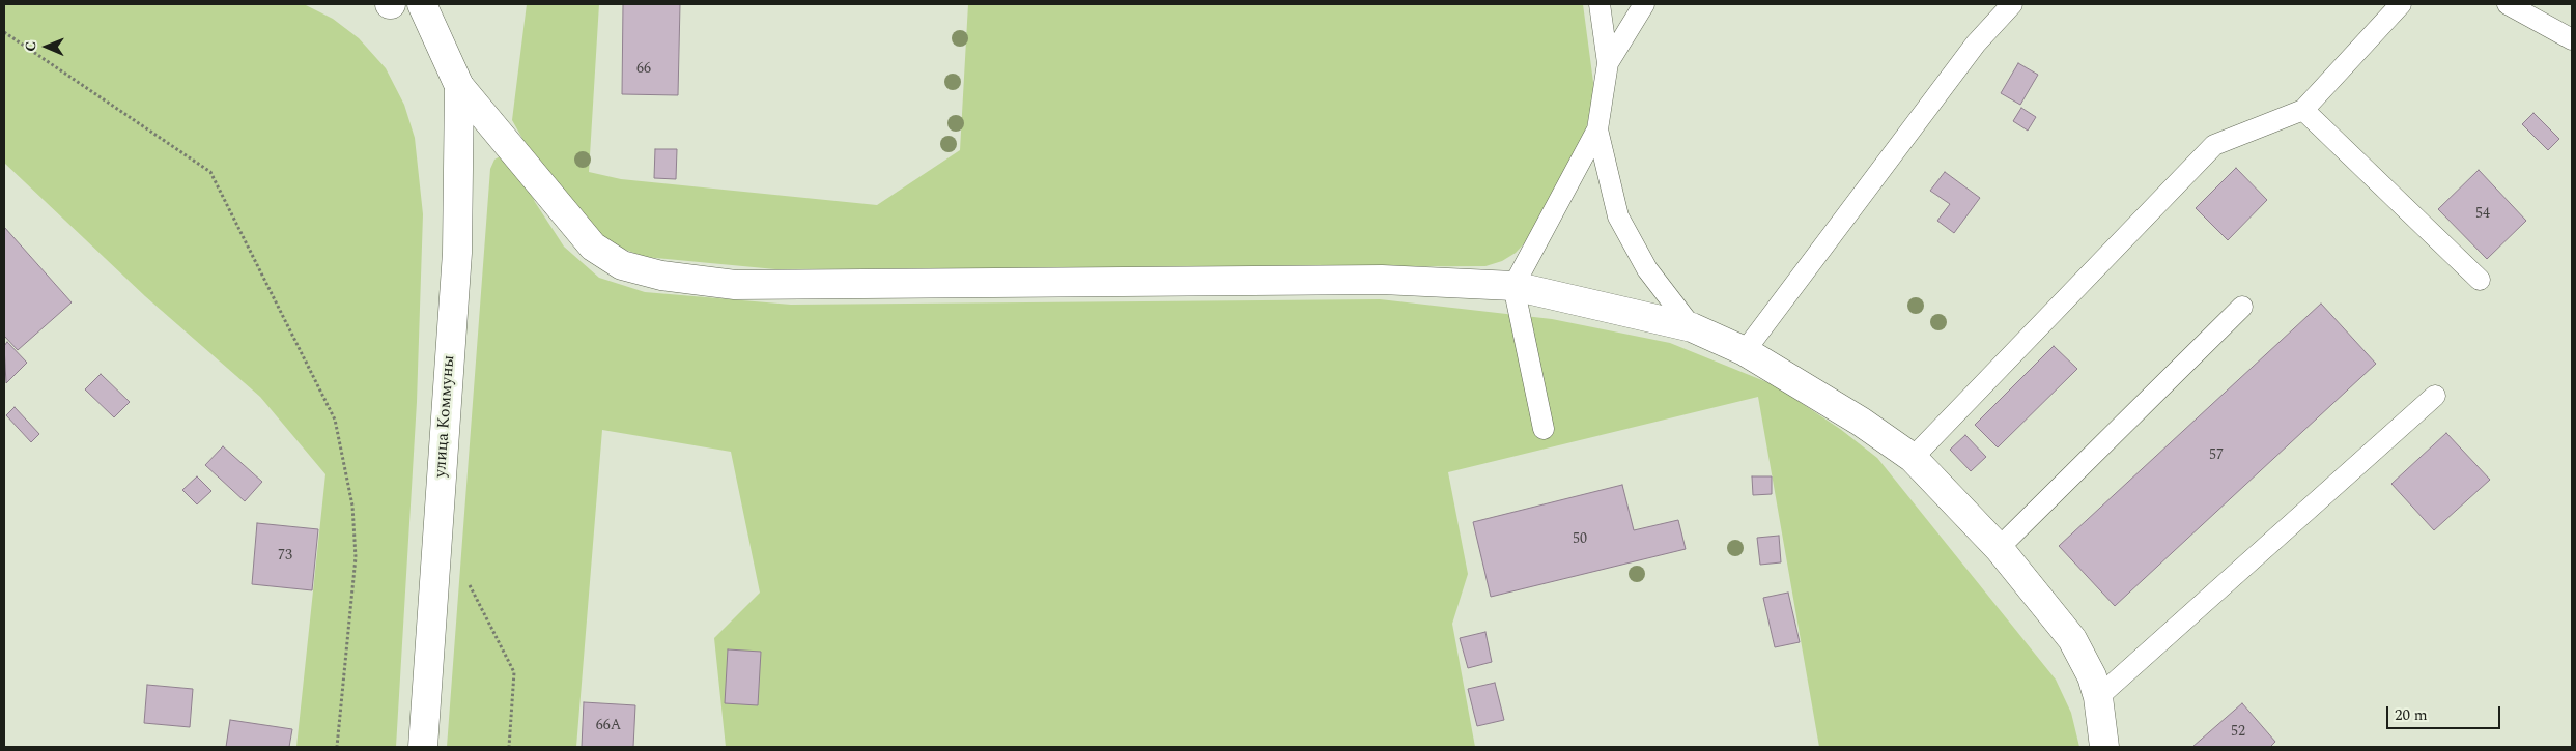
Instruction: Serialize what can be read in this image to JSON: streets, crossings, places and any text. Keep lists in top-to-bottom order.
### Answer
{
  "streets": {
    "street": ["улица Коммуны"]
  },
  "house_numbers": [
    "66",
    "54",
    "57",
    "50",
    "73",
    "66А",
    "52"
  ],
  "scale_bar": "20 m",
  "north": "left"
}
